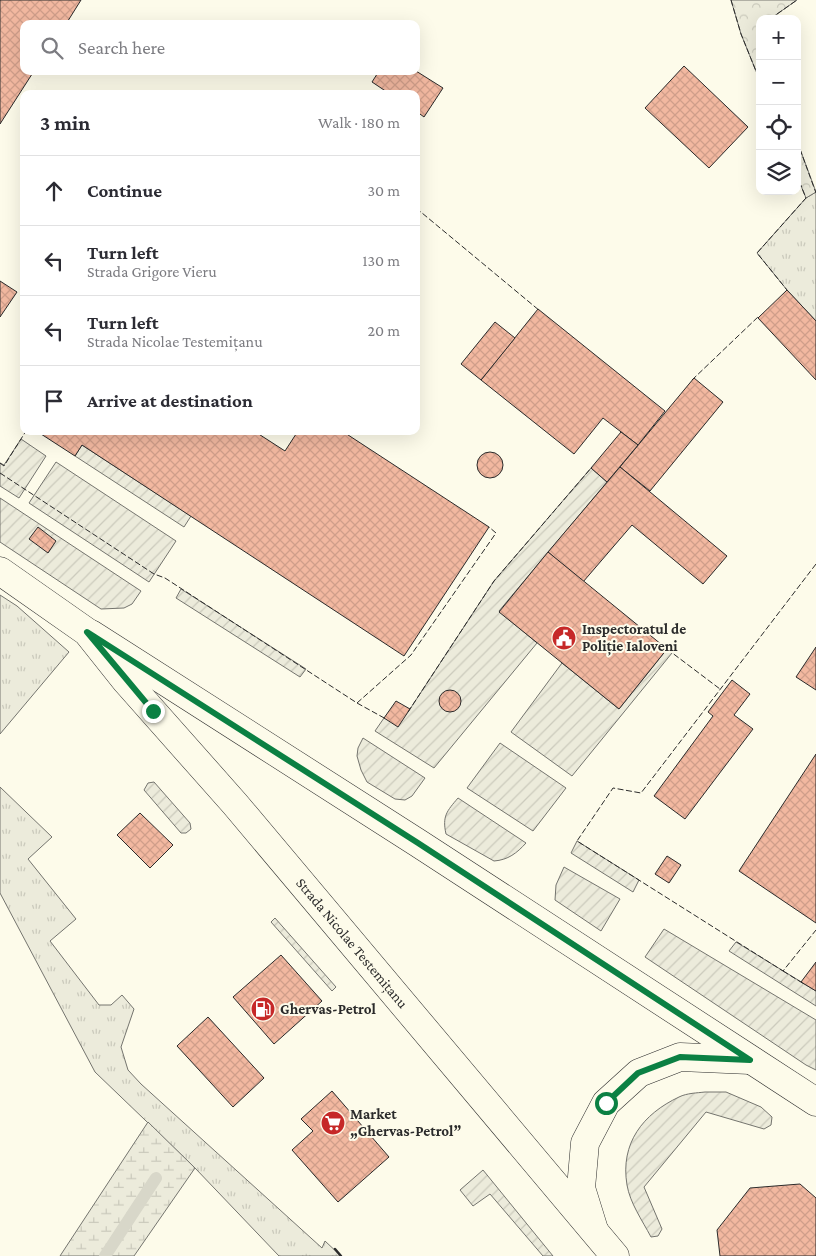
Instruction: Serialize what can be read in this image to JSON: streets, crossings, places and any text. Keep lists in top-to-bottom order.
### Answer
{
  "streets": {
    "street": ["Strada Nicolae Testemițanu"]
  },
  "places": {
    "public building": ["Inspectoratul de Poliție Ialoveni"],
    "fuel station": ["Ghervas-Petrol"],
    "supermarket": ["Market „Ghervas-Petrol”"]
  },
  "page": {
    "map_buttons": ["+", "−"],
    "search": "Search here",
    "heading": ["3 min", "Walk · 180 m"],
    "list": [
      ["Continue", "30 m"],
      ["Turn left", "Strada Grigore Vieru", "130 m"],
      ["Turn left", "Strada Nicolae Testemițanu", "20 m"],
      "Arrive at destination"
    ]
  }
}
